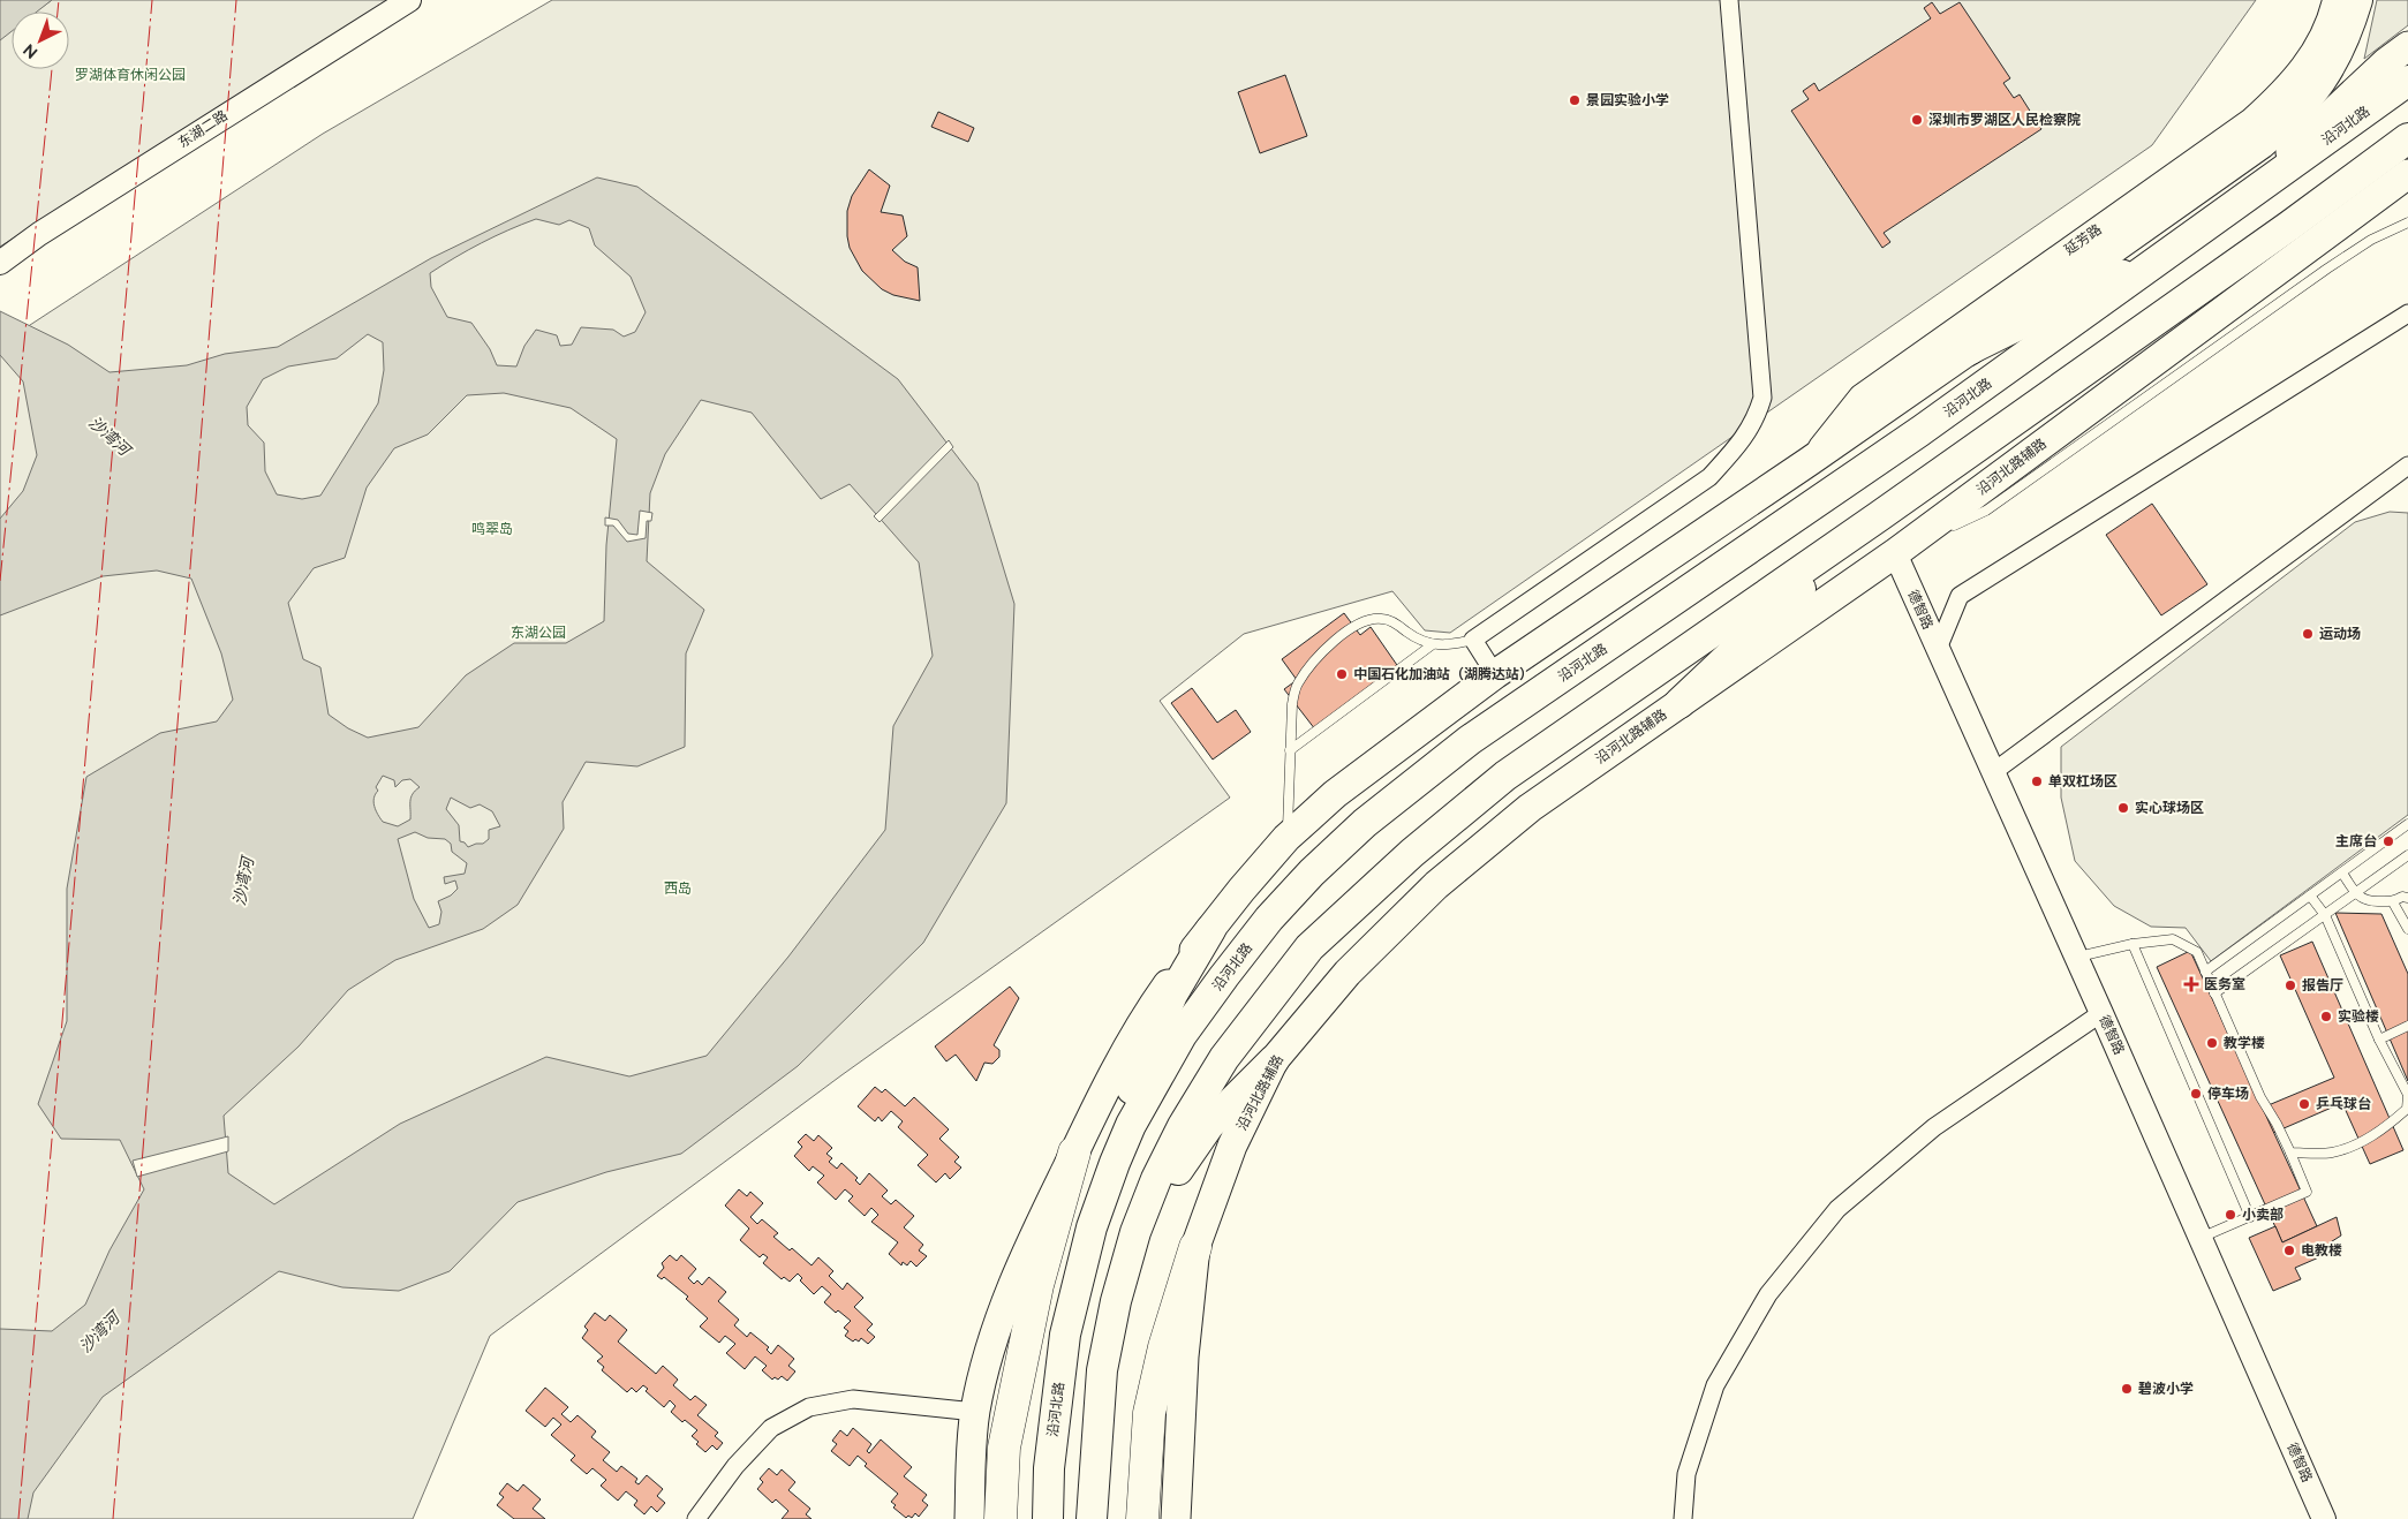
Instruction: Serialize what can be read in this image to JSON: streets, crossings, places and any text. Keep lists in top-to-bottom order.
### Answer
{
  "streets": {
    "highway": ["沿河北路"],
    "main road": ["沿河北路辅路"],
    "street": ["东湖二路", "延芳路", "德智路"]
  },
  "crossings": [
    ["沿河北路辅路", "德智路"]
  ],
  "water": ["沙湾河"],
  "parks": [
    "罗湖体育休闲公园",
    "鸣翠岛",
    "东湖公园",
    "西岛"
  ],
  "places": {
    "other": [
      "景园实验小学",
      "深圳市罗湖区人民检察院",
      "运动场",
      "中国石化加油站（湖腾达站）",
      "单双杠场区",
      "实心球场区",
      "主席台",
      "报告厅",
      "实验楼",
      "教学楼",
      "停车场",
      "乒乓球台",
      "小卖部",
      "电教楼",
      "碧波小学"
    ],
    "health": ["医务室"]
  },
  "north": "bottom left"
}
